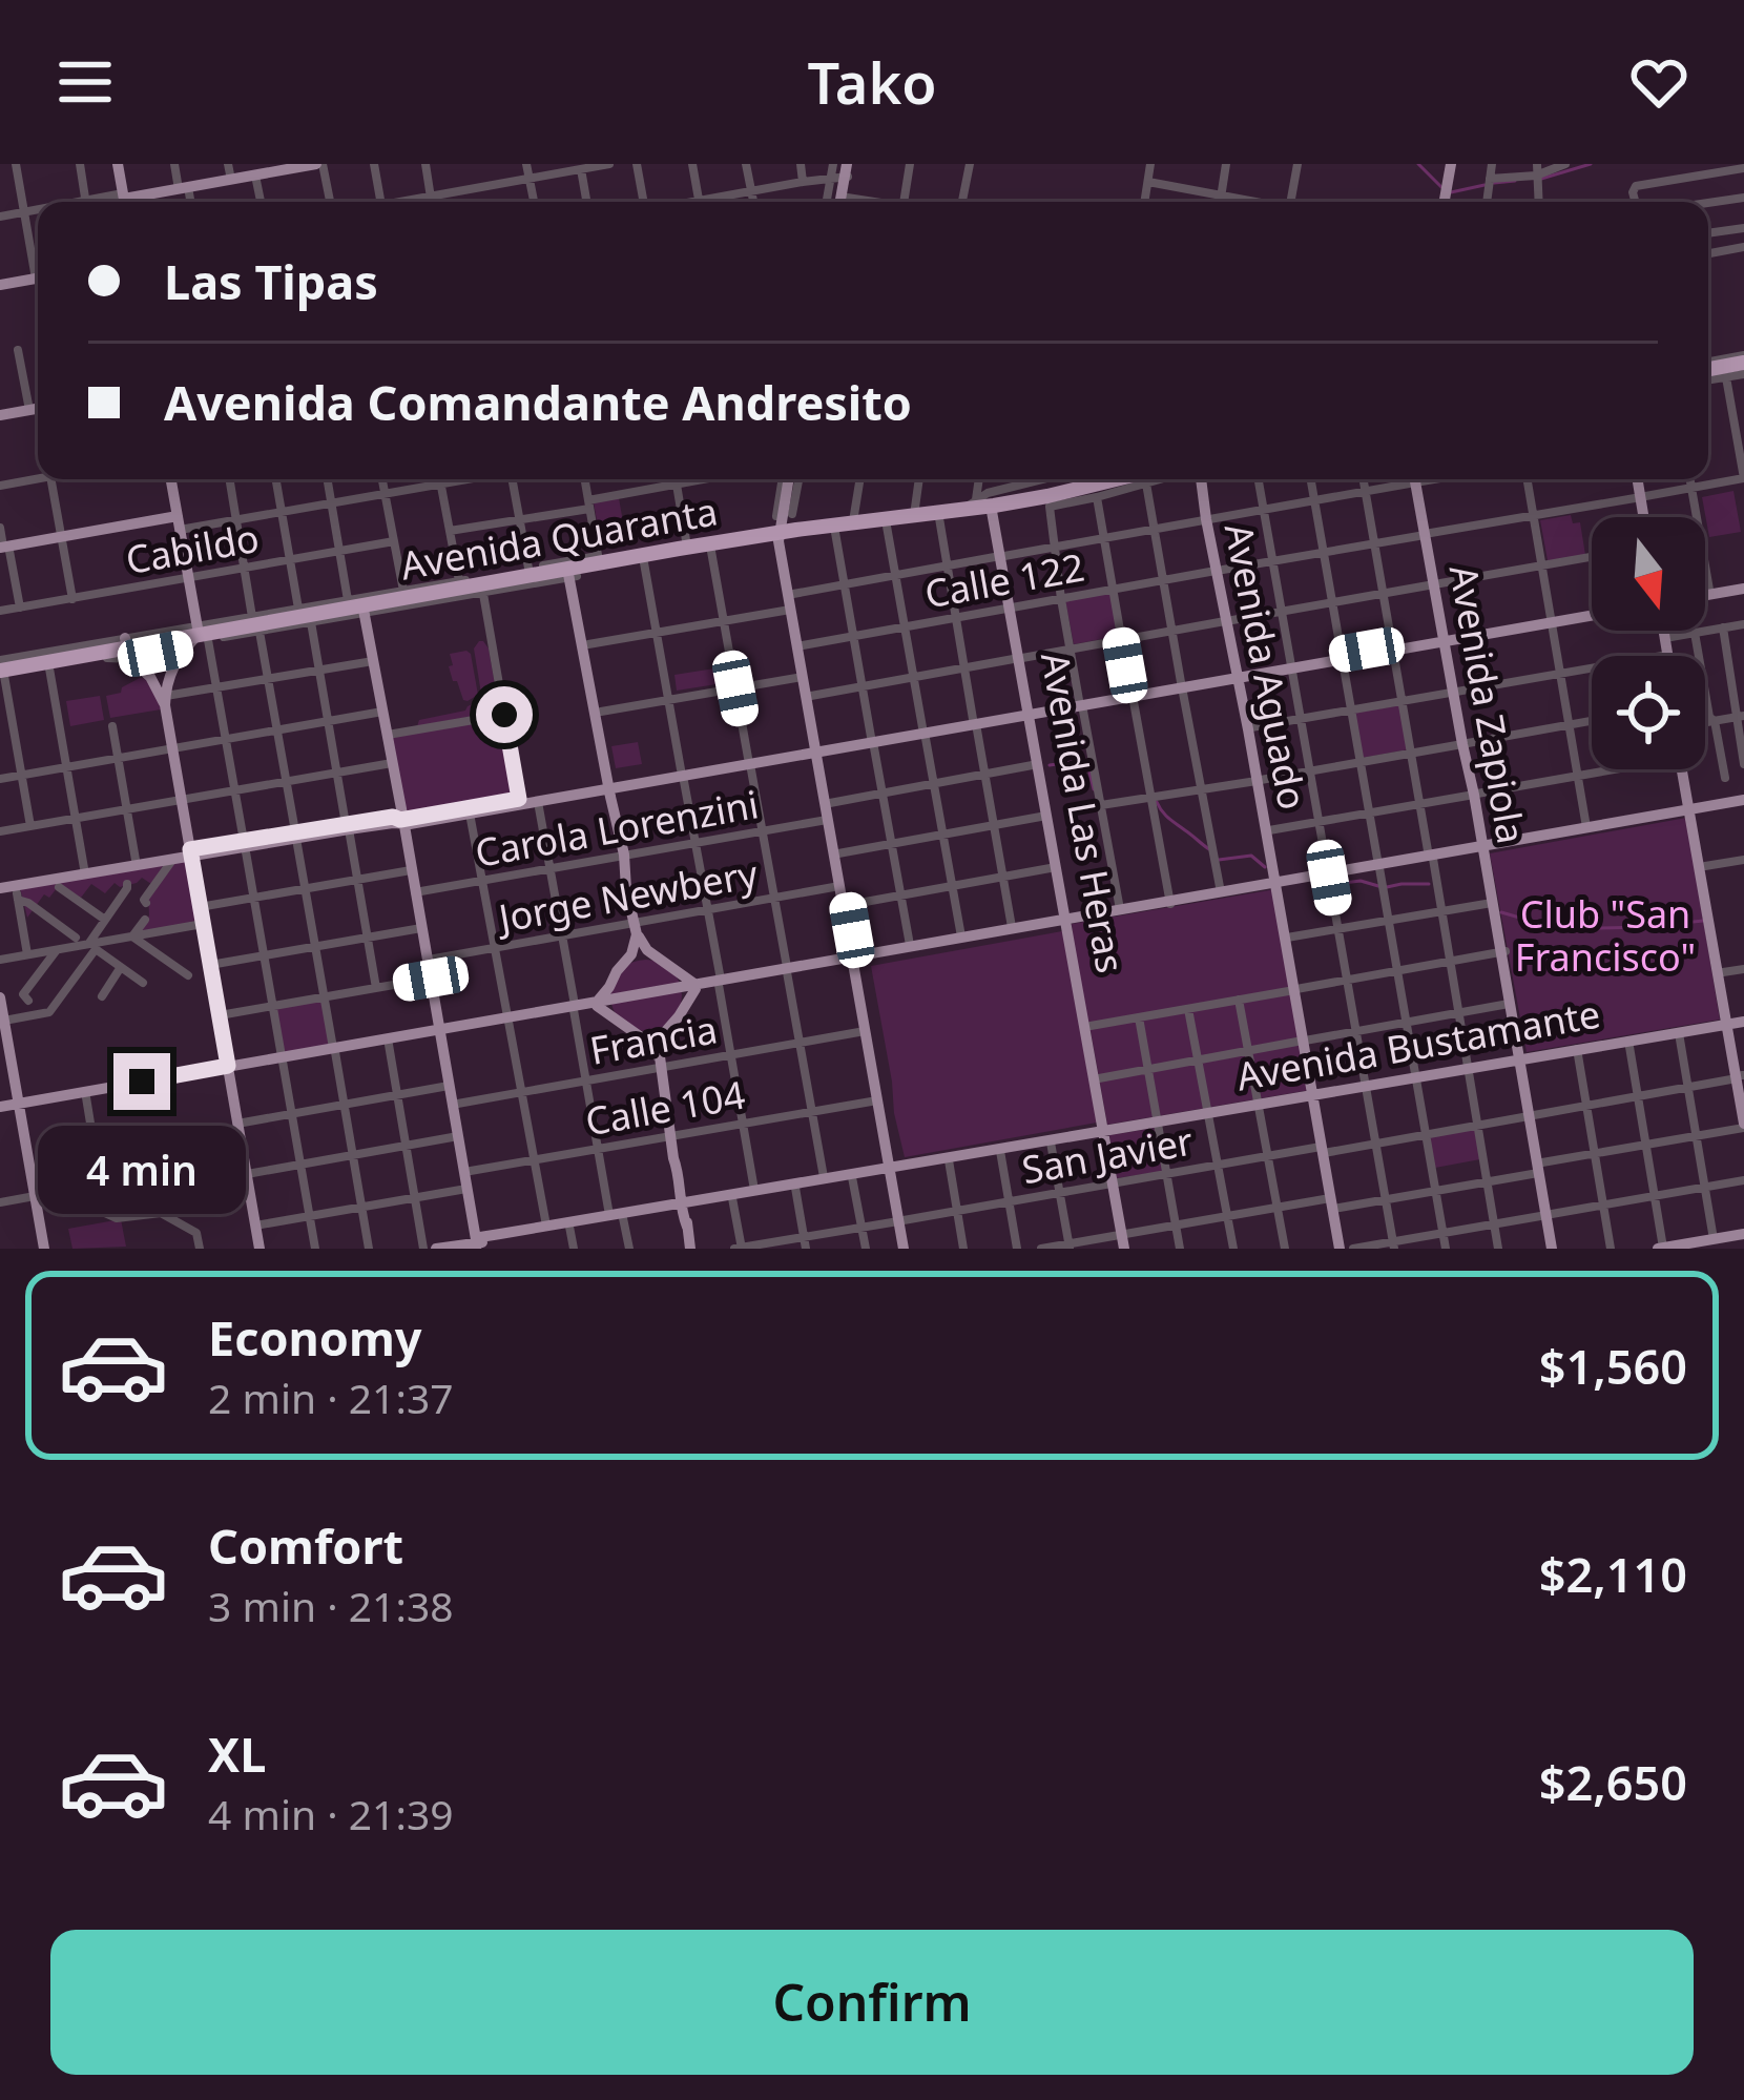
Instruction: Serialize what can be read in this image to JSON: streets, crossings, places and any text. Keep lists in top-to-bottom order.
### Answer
{
  "streets": {
    "highway": ["Avenida Quaranta"],
    "main road": [
      "Avenida Aguado",
      "Avenida Zapiola",
      "Avenida Las Heras",
      "Avenida Bustamante"
    ],
    "street": [
      "Cabildo",
      "Calle 122",
      "Carola Lorenzini",
      "Jorge Newbery",
      "Francia",
      "Calle 104",
      "San Javier"
    ]
  },
  "crossings": [
    ["Avenida Quaranta", "Avenida Las Heras"],
    ["Calle 122", "Avenida Aguado"],
    ["Calle 122", "Avenida Zapiola"],
    ["Calle 122", "Avenida Las Heras"],
    ["Avenida Aguado", "Avenida Bustamante"],
    ["Avenida Aguado", "San Javier"],
    ["Avenida Zapiola", "Avenida Bustamante"],
    ["Avenida Zapiola", "San Javier"],
    ["Avenida Las Heras", "Avenida Bustamante"],
    ["Avenida Las Heras", "San Javier"]
  ],
  "parks": ["Club \"San Francisco\""],
  "north": "bottom",
  "page": {
    "header": "Tako",
    "banner": ["Las Tipas", "Avenida Comandante Andresito"],
    "bubble": "4 min",
    "list": [
      {
        "name": "Economy",
        "note": "2 min · 21:37",
        "value": "$1,560"
      },
      {
        "name": "Comfort",
        "note": "3 min · 21:38",
        "value": "$2,110"
      },
      {
        "name": "XL",
        "note": "4 min · 21:39",
        "value": "$2,650"
      }
    ],
    "buttons": "Confirm"
  }
}
